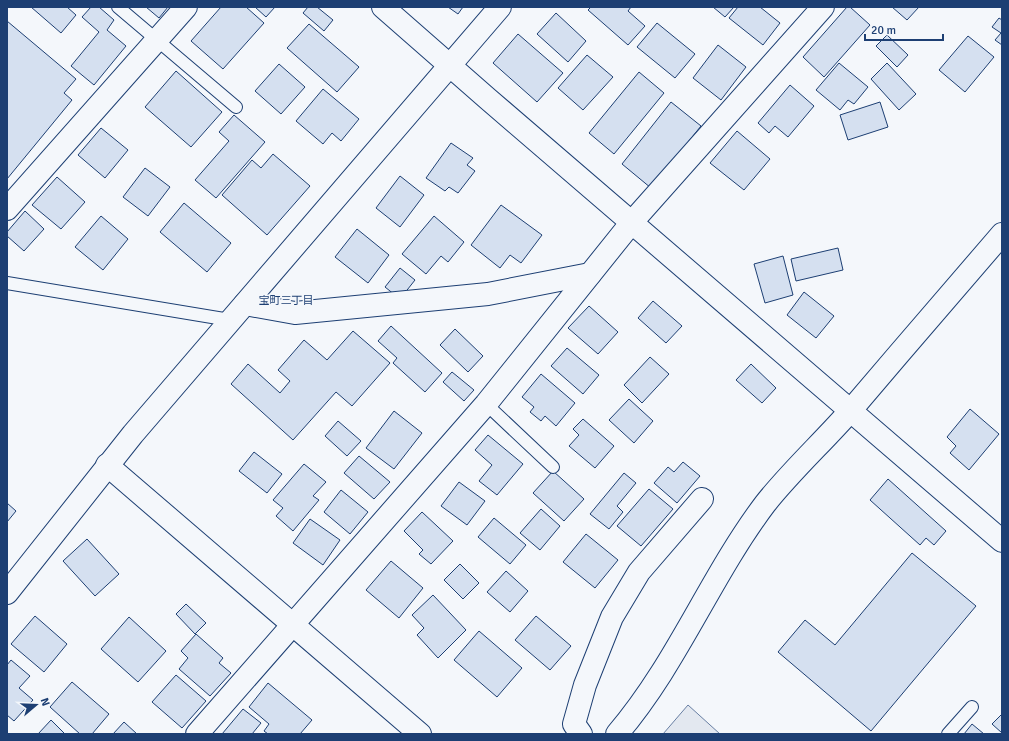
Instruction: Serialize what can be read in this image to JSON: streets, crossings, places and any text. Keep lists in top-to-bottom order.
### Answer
{
  "districts": ["宝町三丁目"],
  "scale_bar": "20 m",
  "north": "right"
}
